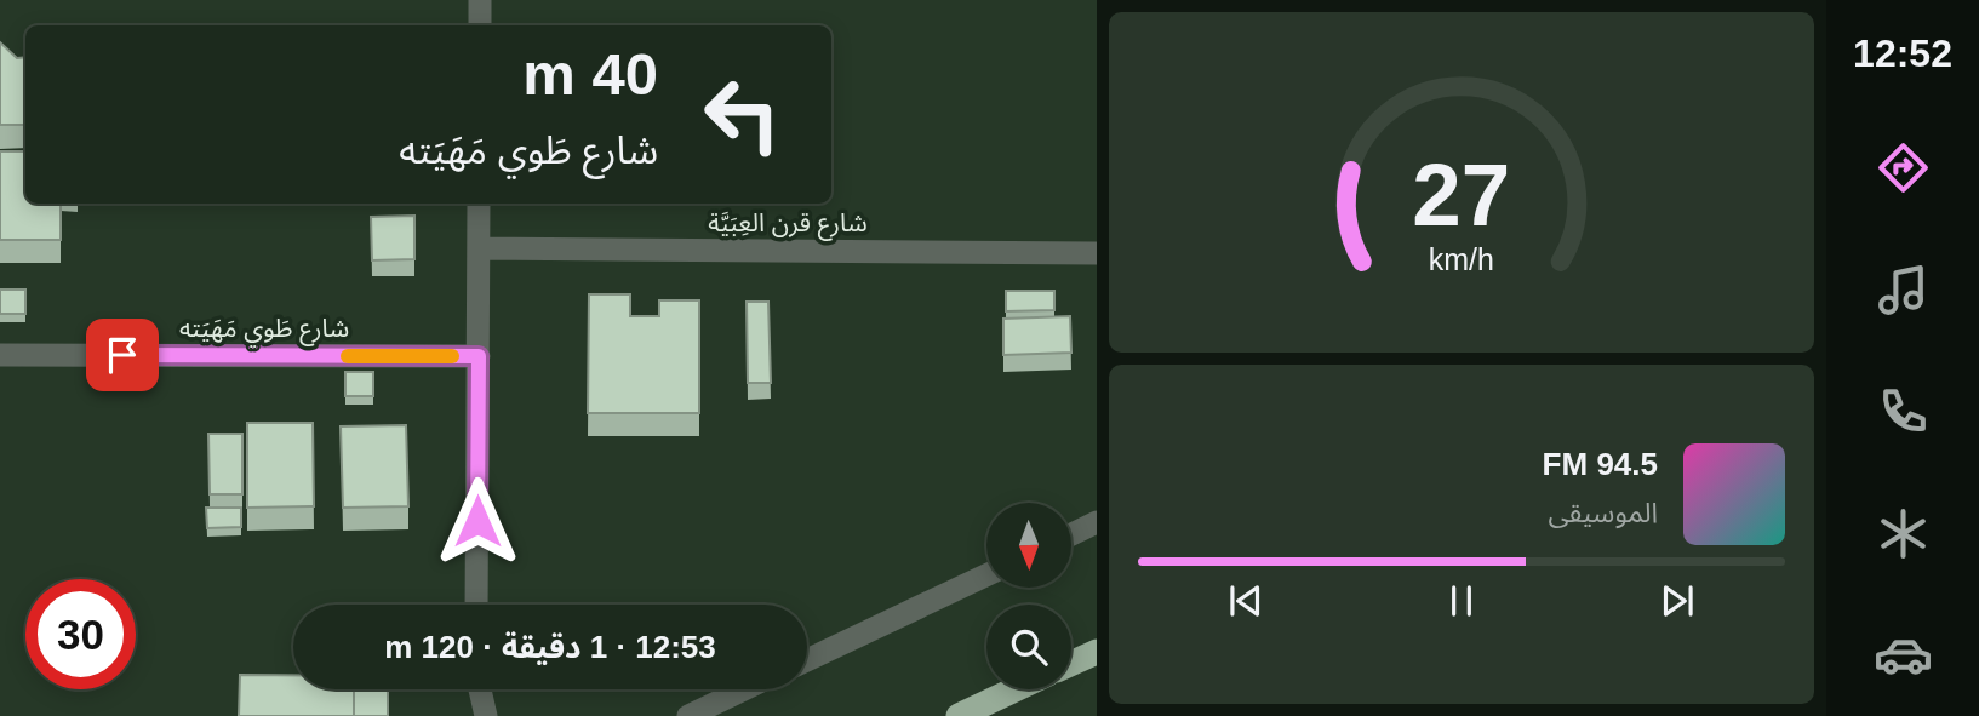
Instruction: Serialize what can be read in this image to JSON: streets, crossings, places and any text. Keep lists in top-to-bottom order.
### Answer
{
  "streets": {
    "street": ["شارع قرن العِبَيَّة", "شارع طَوي مَهَيَته"]
  },
  "north": "bottom",
  "page": {
    "tabs": "12:52",
    "turn": ["40 m", "شارع طَوي مَهَيَته"],
    "song": ["94.5 FM", "الموسيقى"],
    "limit": "30",
    "trip": "12:53 · 1 دقيقة · 120 m",
    "gauge": ["27", "km/h"]
  }
}
